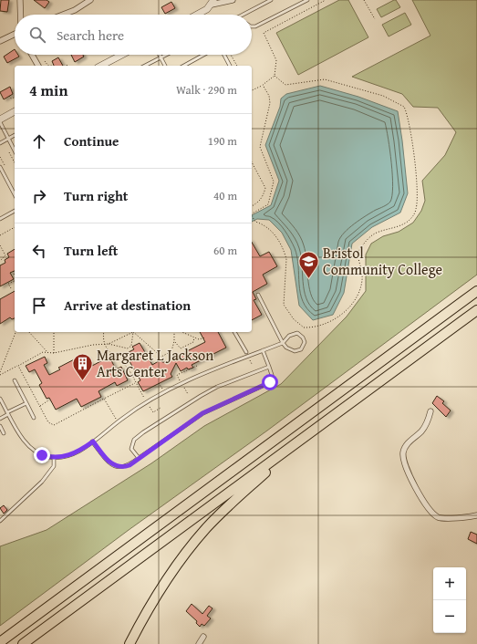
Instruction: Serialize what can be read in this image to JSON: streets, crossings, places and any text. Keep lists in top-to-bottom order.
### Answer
{
  "places": {
    "school or university": ["Bristol Community College"],
    "building": ["Margaret L Jackson Arts Center"]
  },
  "page": {
    "search": "Search here",
    "heading": ["4 min", "Walk · 290 m"],
    "list": [
      ["Continue", "190 m"],
      ["Turn right", "40 m"],
      ["Turn left", "60 m"],
      "Arrive at destination"
    ],
    "map_buttons": ["+", "−"]
  }
}
